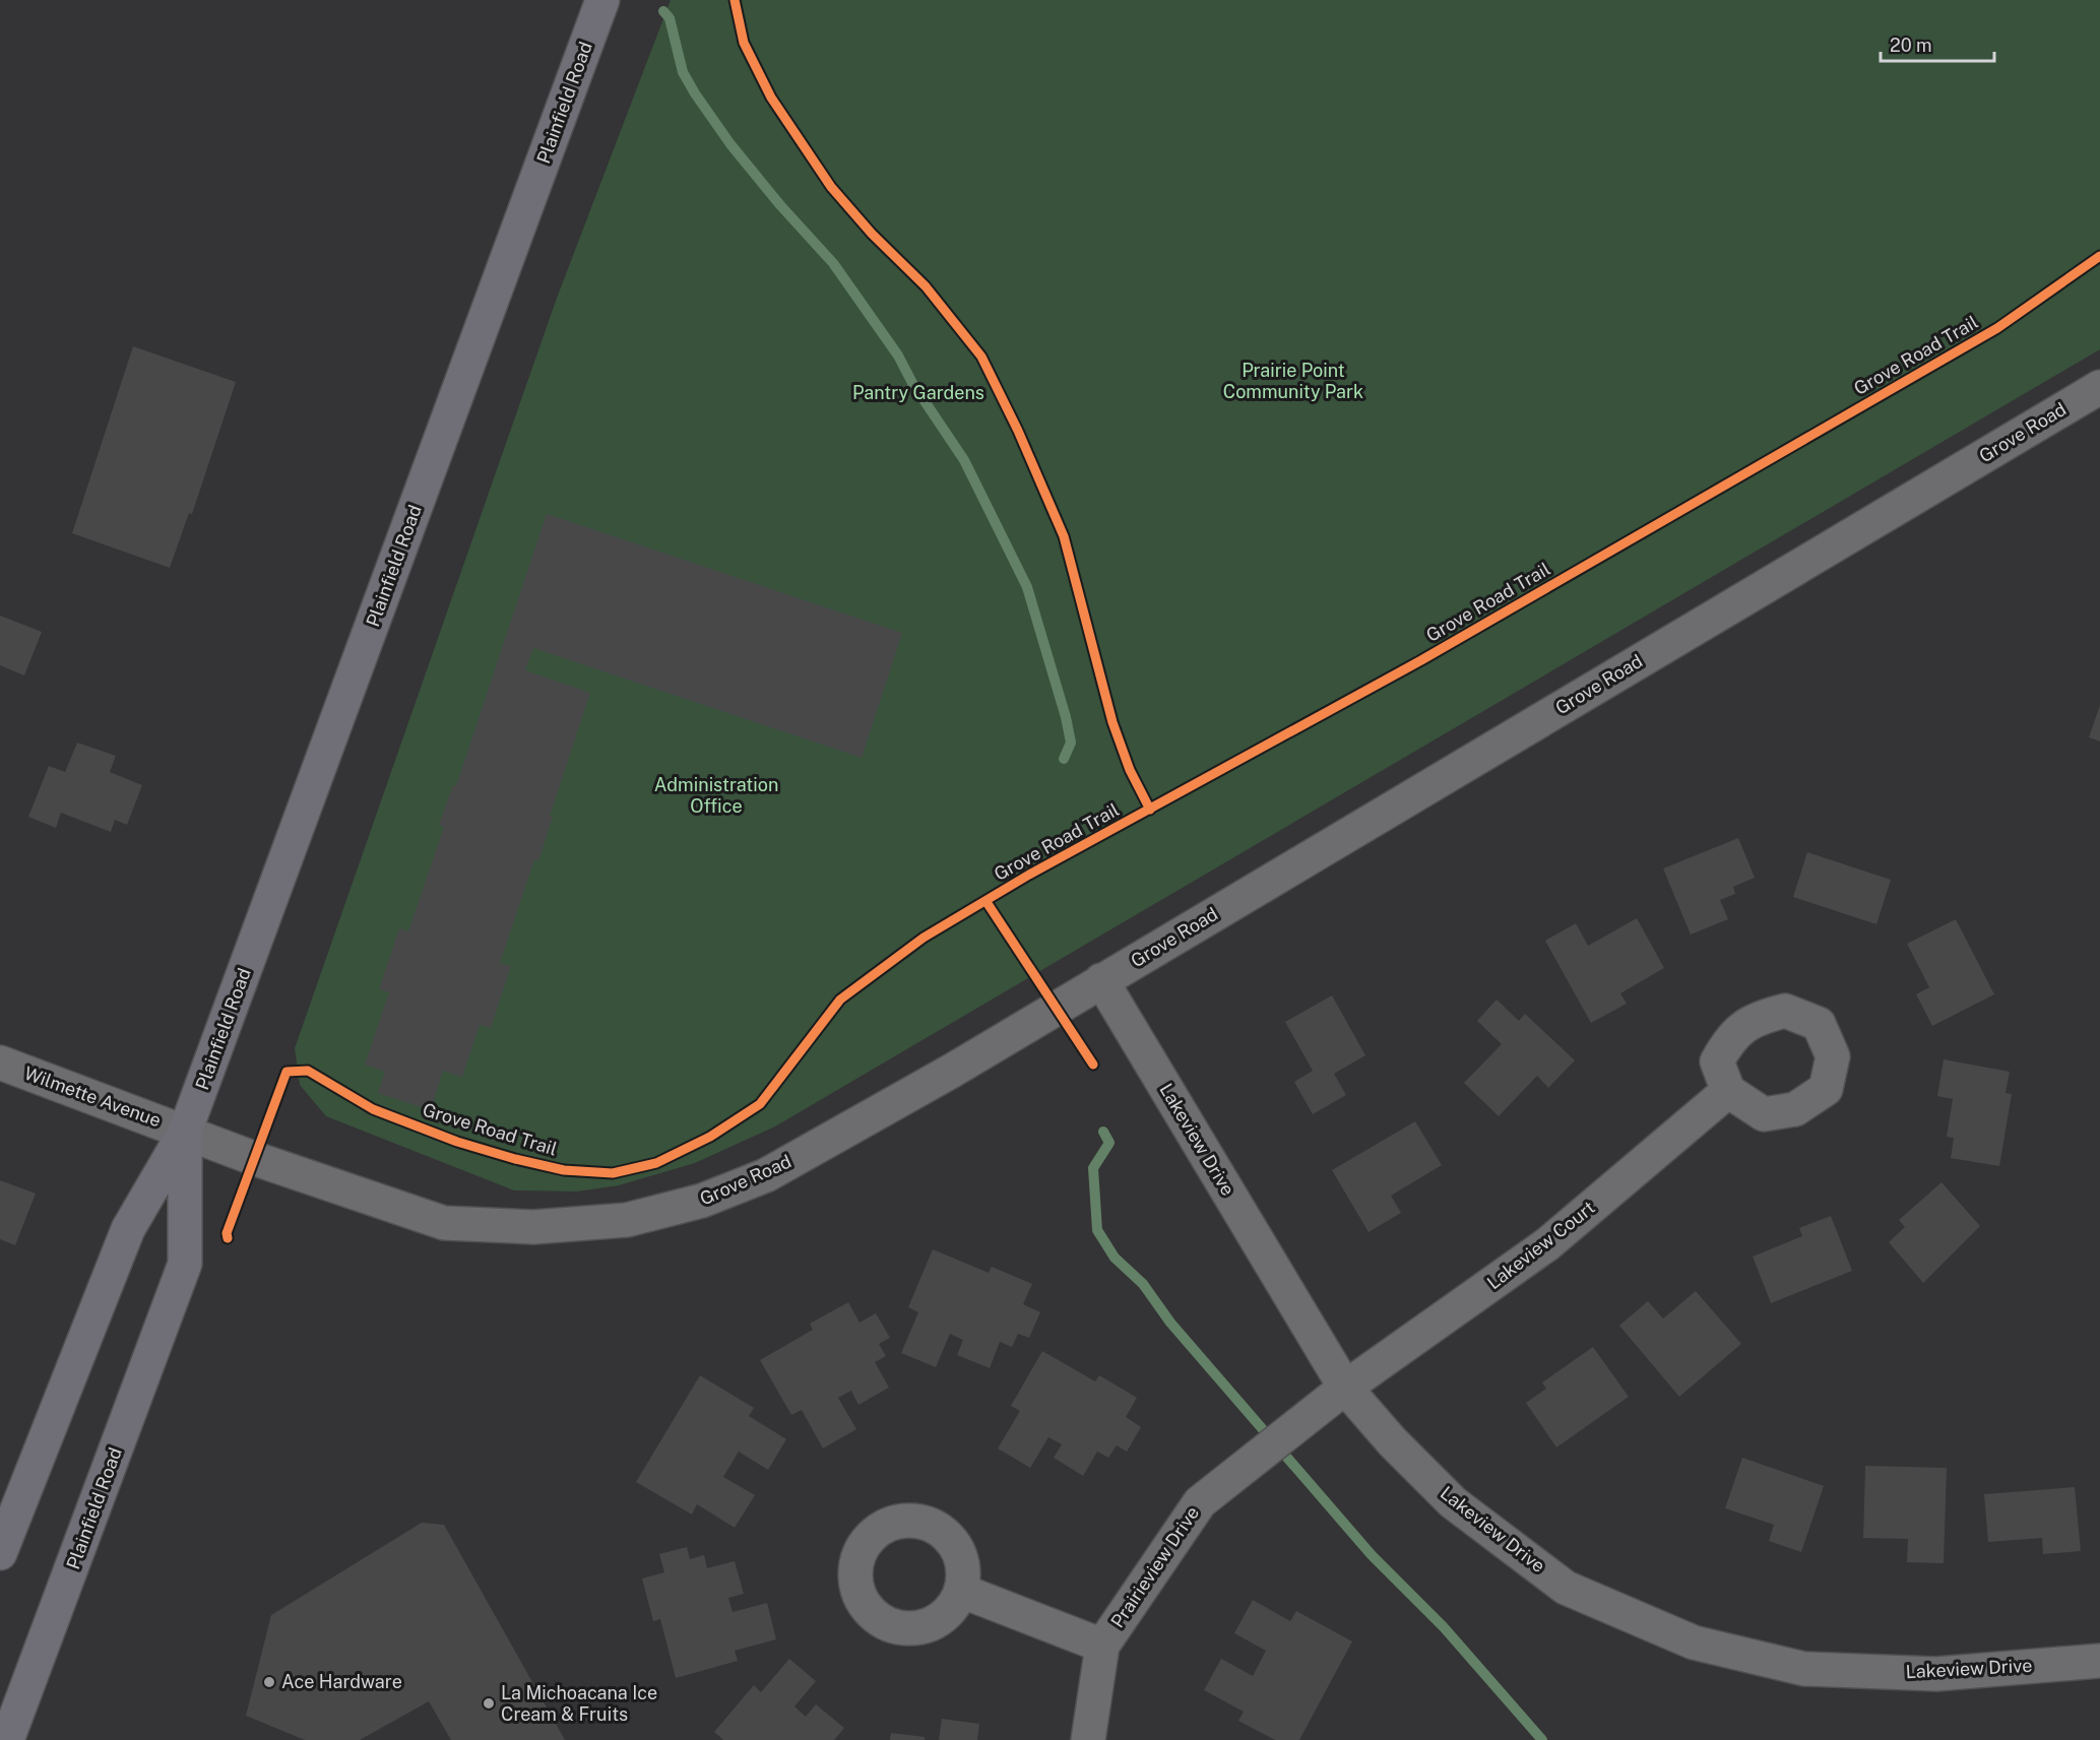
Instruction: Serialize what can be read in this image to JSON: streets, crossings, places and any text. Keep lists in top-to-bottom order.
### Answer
{
  "streets": {
    "main road": ["Plainfield Road"],
    "street": [
      "Grove Road",
      "Wilmette Avenue",
      "Lakeview Drive",
      "Lakeview Court",
      "Prairieview Drive"
    ],
    "cycle path": ["Grove Road Trail"]
  },
  "crossings": [
    ["Plainfield Road", "Grove Road"],
    ["Plainfield Road", "Wilmette Avenue"],
    ["Grove Road", "Wilmette Avenue"],
    ["Grove Road", "Lakeview Drive"],
    ["Lakeview Drive", "Lakeview Court"],
    ["Lakeview Drive", "Prairieview Drive"],
    ["Lakeview Court", "Prairieview Drive"]
  ],
  "parks": ["Prairie Point Community Park", "Pantry Gardens", "Administration Office"],
  "places": ["Ace Hardware", "La Michoacana Ice Cream & Fruits"],
  "scale_bar": "20 m"
}
